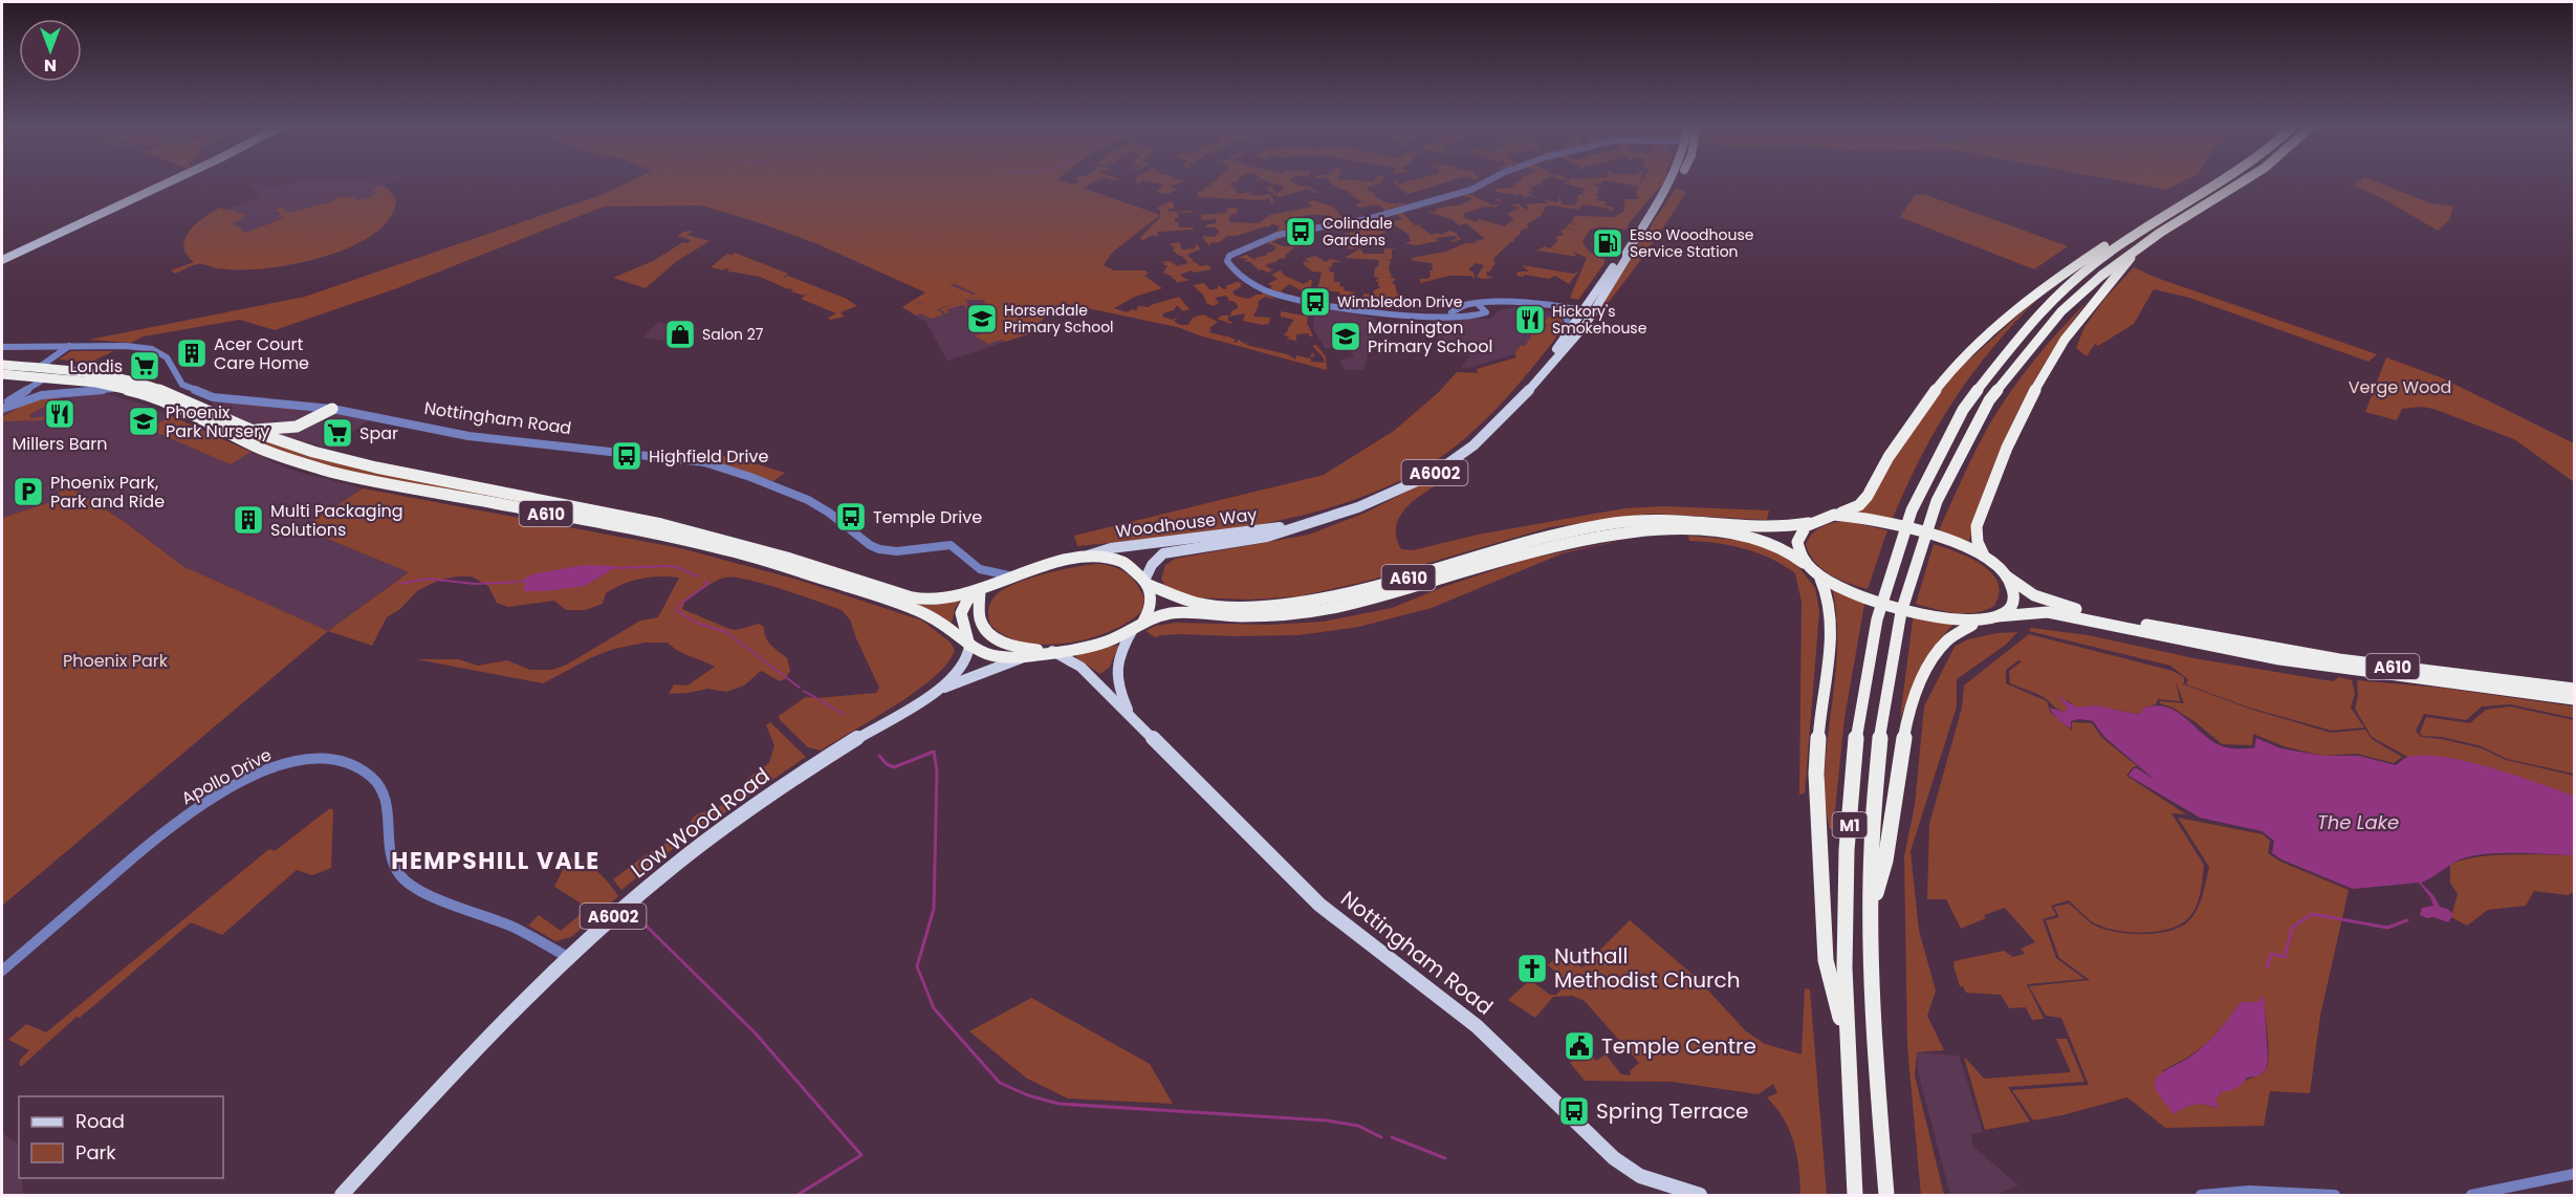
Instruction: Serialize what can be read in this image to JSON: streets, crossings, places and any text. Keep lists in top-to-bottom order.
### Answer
{
  "streets": {
    "highway": ["A610", "M1"],
    "main road": [
      "Nottingham Road",
      "A6002",
      "Woodhouse Way",
      "Low Wood Road"
    ],
    "street": ["Apollo Drive"]
  },
  "crossings": [
    ["Nottingham Road", "A610"],
    ["A6002", "A610"],
    ["A6002", "Low Wood Road"],
    ["A610", "Woodhouse Way"],
    ["A610", "Low Wood Road"],
    ["Apollo Drive", "Low Wood Road"]
  ],
  "districts": ["HEMPSHILL VALE"],
  "water": ["The Lake"],
  "parks": ["Verge Wood", "Phoenix Park"],
  "places": {
    "bus stop": [
      "Colindale Gardens",
      "Wimbledon Drive",
      "Highfield Drive",
      "Temple Drive",
      "Spring Terrace"
    ],
    "fuel station": ["Esso Woodhouse Service Station"],
    "school or university": ["Horsendale Primary School", "Mornington Primary School", "Phoenix Park Nursery"],
    "restaurant": ["Hickory's Smokehouse", "Millers Barn"],
    "shop": ["Salon 27"],
    "building": ["Acer Court Care Home", "Multi Packaging Solutions"],
    "supermarket": ["Londis", "Spar"],
    "parking": ["Phoenix Park, Park and Ride"],
    "church": ["Nuthall Methodist Church"],
    "public building": ["Temple Centre"]
  },
  "legend": ["Road", "Park"],
  "north": "bottom"
}
